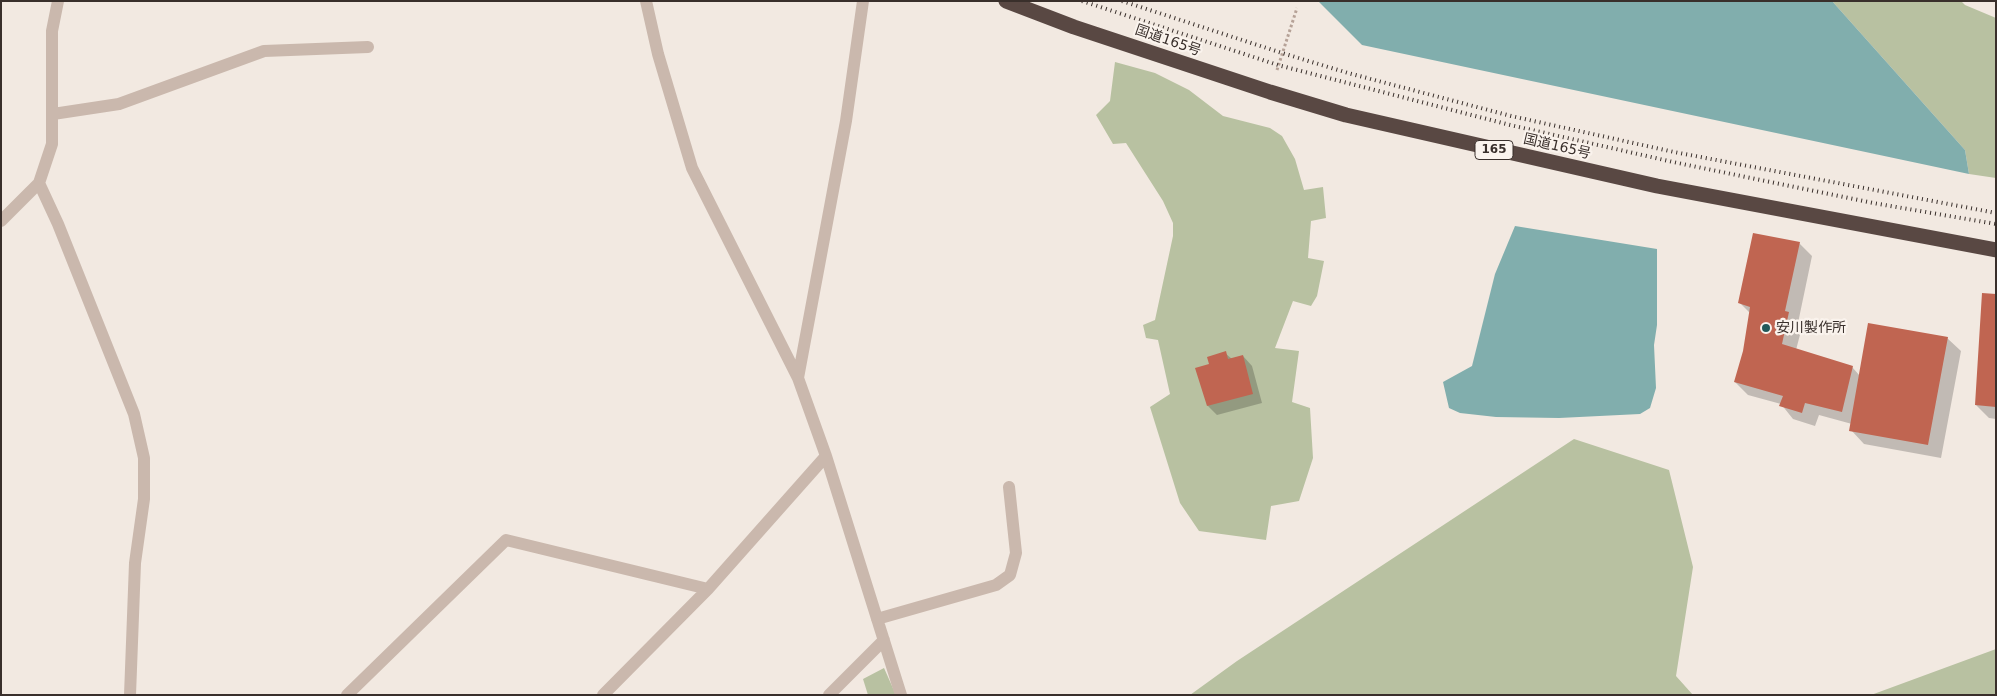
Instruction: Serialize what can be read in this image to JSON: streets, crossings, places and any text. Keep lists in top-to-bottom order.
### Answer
{
  "streets": {
    "highway": ["国道165号", "165"]
  },
  "places": ["安川製作所"]
}
